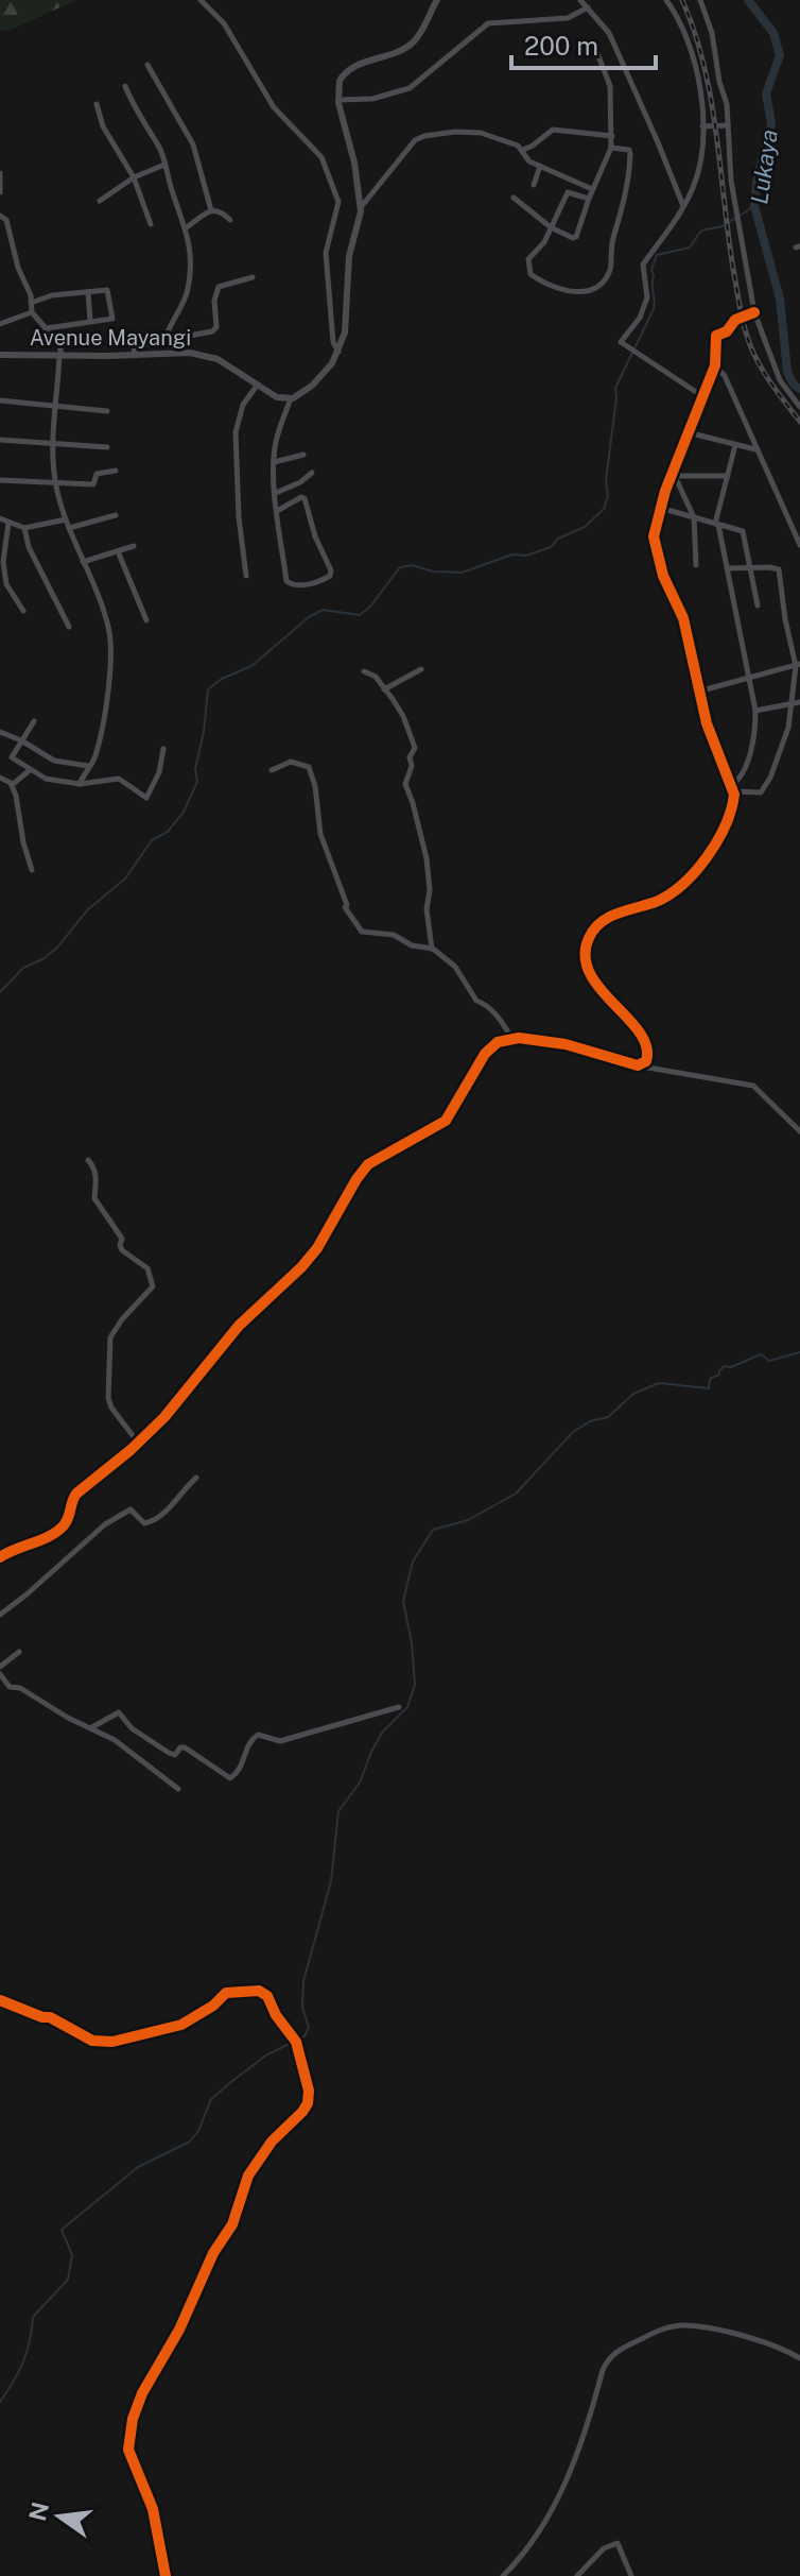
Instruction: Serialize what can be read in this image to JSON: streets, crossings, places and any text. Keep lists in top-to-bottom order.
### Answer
{
  "streets": {
    "street": ["Avenue Mayangi"]
  },
  "water": ["Lukaya"],
  "scale_bar": "200 m",
  "north": "left"
}
